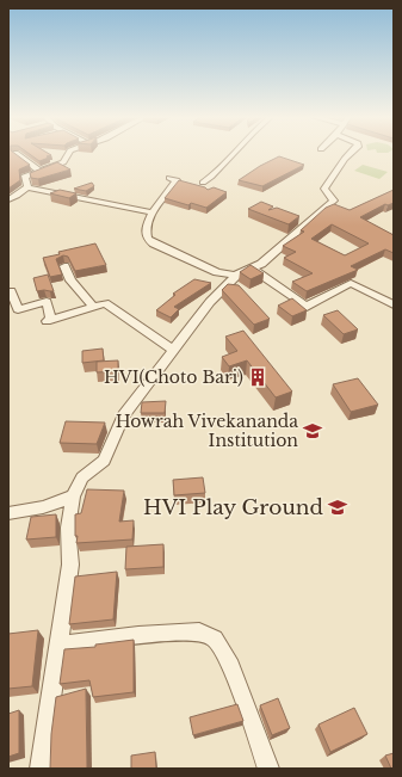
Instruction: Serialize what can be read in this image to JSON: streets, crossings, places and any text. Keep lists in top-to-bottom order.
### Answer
{
  "places": {
    "building": ["HVI(Choto Bari)"],
    "school or university": ["Howrah Vivekananda Institution", "HVI Play Ground"]
  }
}
